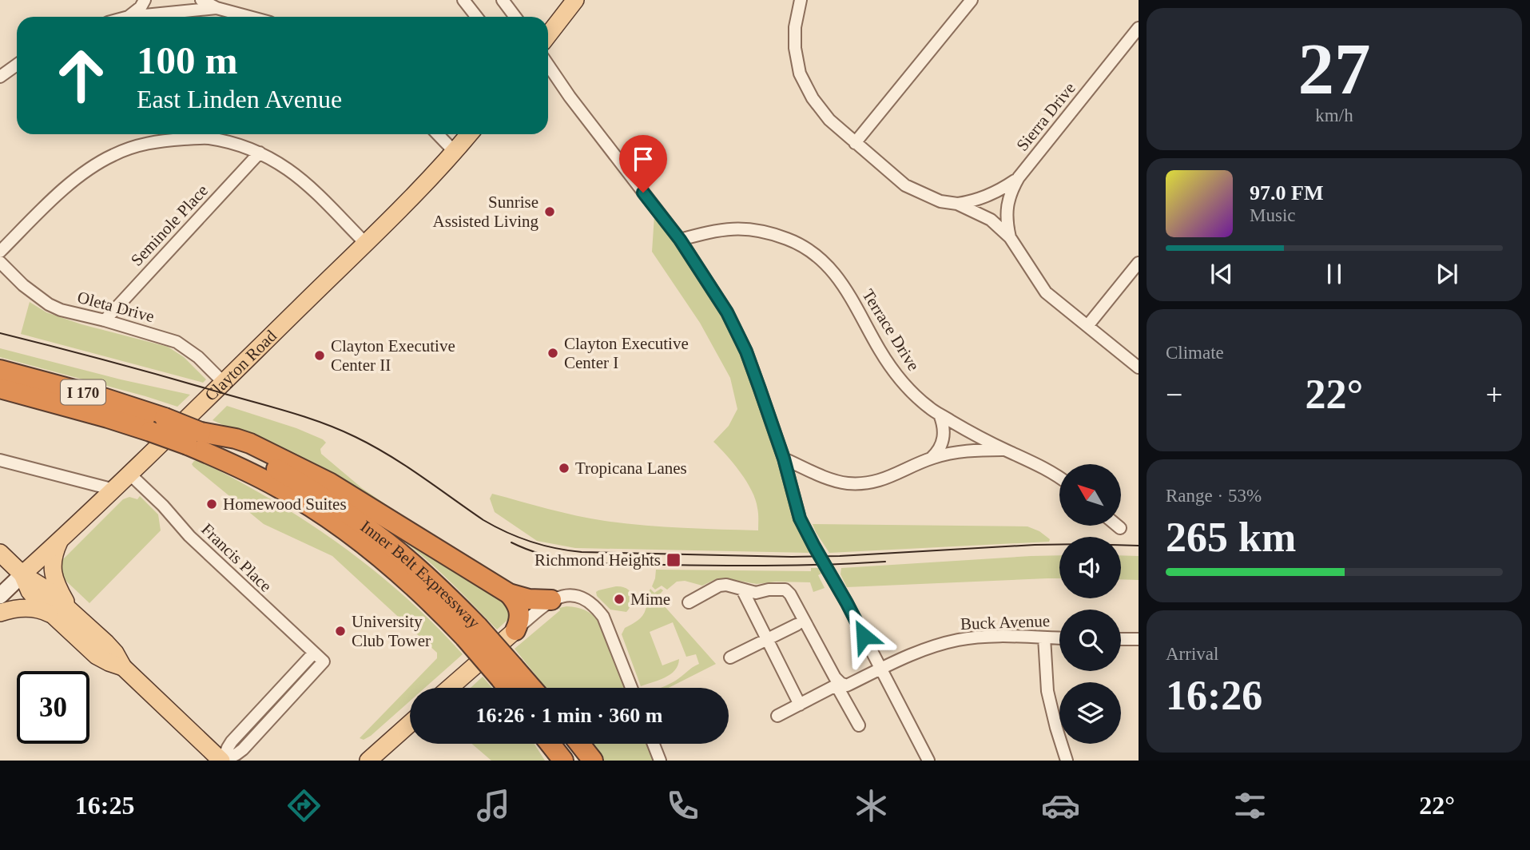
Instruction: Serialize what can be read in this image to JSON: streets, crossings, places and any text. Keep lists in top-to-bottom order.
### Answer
{
  "streets": {
    "highway": ["I 170", "Inner Belt Expressway"],
    "main road": ["Clayton Road"],
    "street": [
      "Sierra Drive",
      "Seminole Place",
      "Oleta Drive",
      "Terrace Drive",
      "Francis Place",
      "Buck Avenue"
    ]
  },
  "crossings": [
    ["Seminole Place", "Oleta Drive"],
    ["Oleta Drive", "Clayton Road"],
    ["Clayton Road", "Francis Place"]
  ],
  "places": {
    "other": [
      "Sunrise Assisted Living",
      "Clayton Executive Center I",
      "Clayton Executive Center II",
      "Tropicana Lanes",
      "Homewood Suites",
      "Mime",
      "University Club Tower"
    ],
    "transit": ["Richmond Heights"]
  },
  "north": "top left",
  "page": {
    "tile": [
      ["27", "km/h"],
      "Climate",
      ["Range · 53%", "265 km"],
      ["Arrival", "16:26"]
    ],
    "turn": ["100 m", "East Linden Avenue"],
    "song": ["97.0 FM", "Music"],
    "heat": ["−", "22°", "+"],
    "limit": "30",
    "trip": "16:26 · 1 min · 360 m",
    "tabs": ["16:25", "22°"]
  }
}
